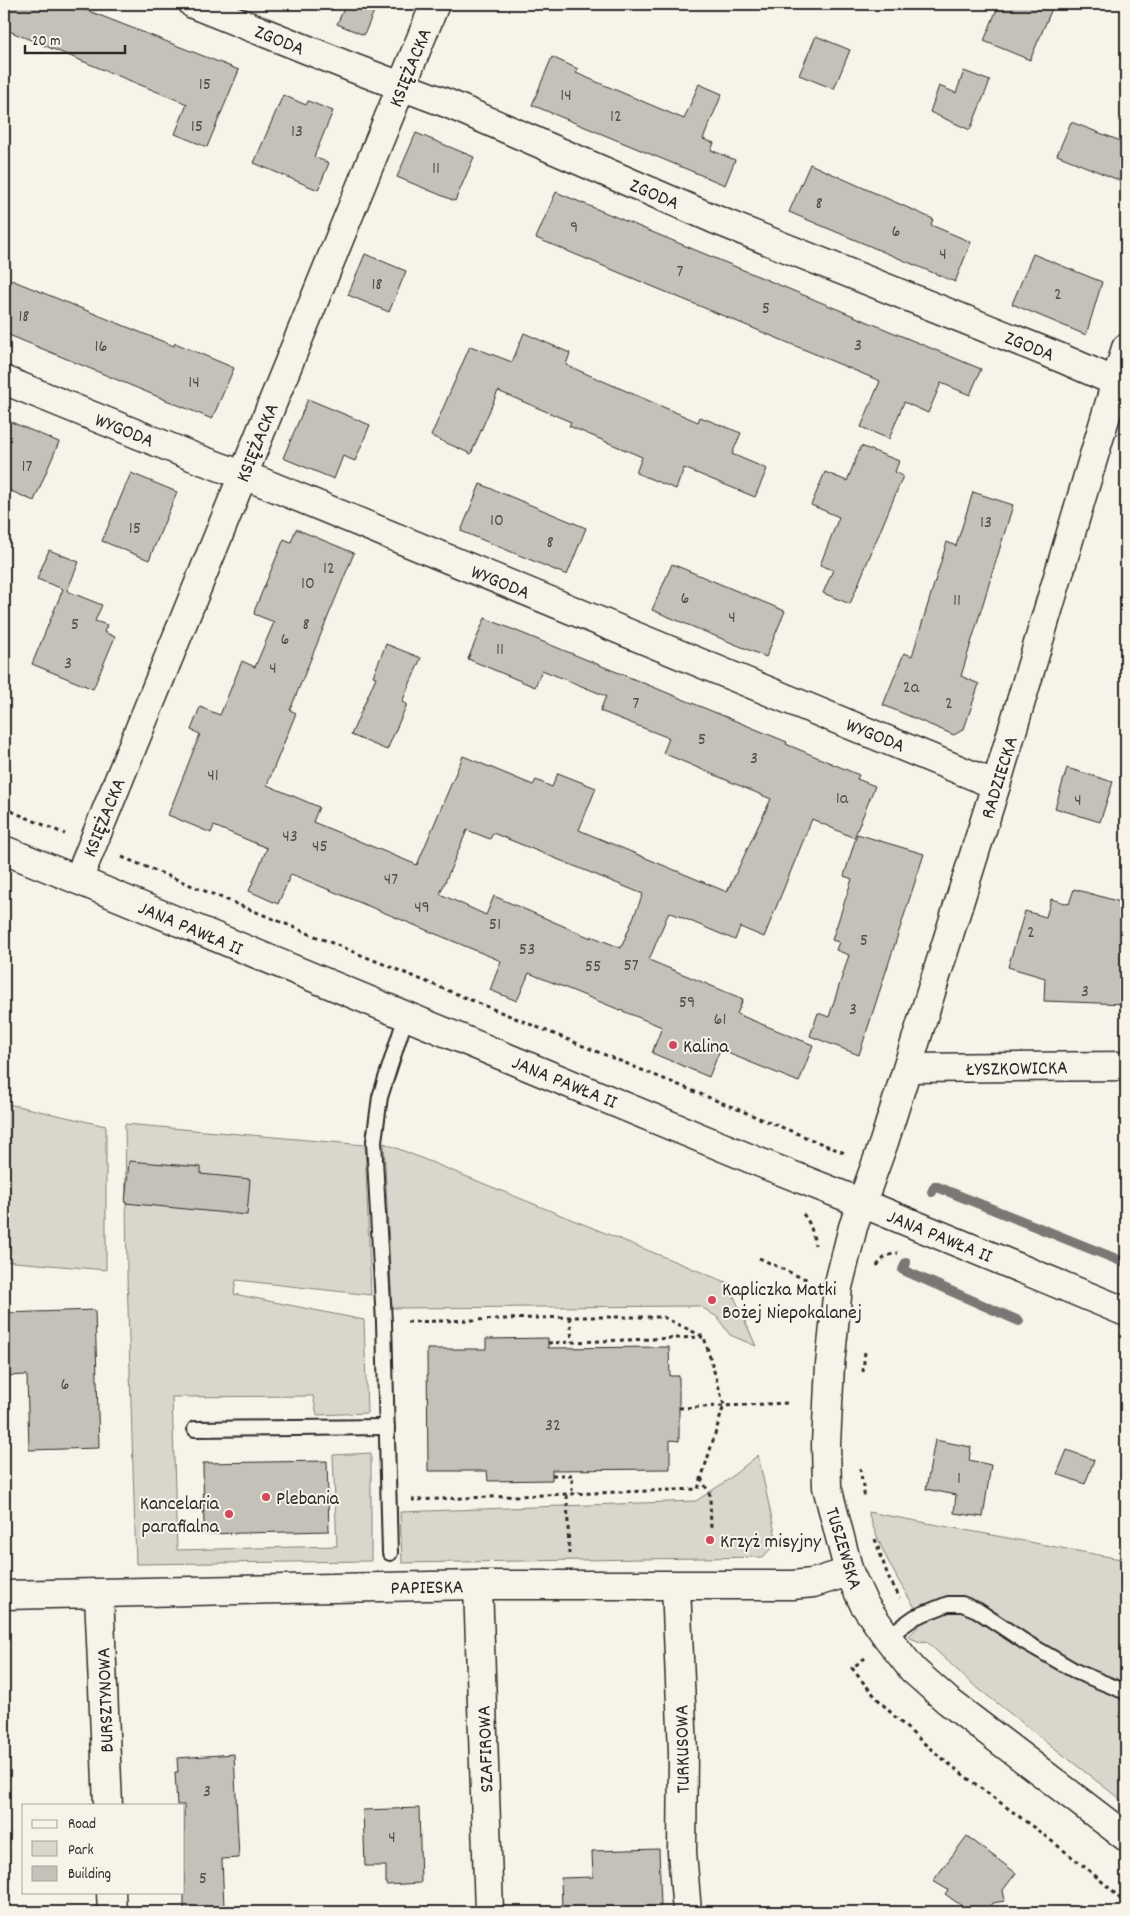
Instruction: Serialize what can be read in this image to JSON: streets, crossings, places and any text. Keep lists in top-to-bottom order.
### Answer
{
  "streets": {
    "street": [
      "ZGODA",
      "KSIĘŻACKA",
      "WYGODA",
      "RADZIECKA",
      "JANA PAWŁA II",
      "ŁYSZKOWICKA",
      "TUSZEWSKA",
      "PAPIESKA",
      "BURSZTYNOWA",
      "SZAFIROWA",
      "TURKUSOWA"
    ]
  },
  "crossings": [
    ["ZGODA", "KSIĘŻACKA"],
    ["ZGODA", "RADZIECKA"],
    ["KSIĘŻACKA", "WYGODA"],
    ["KSIĘŻACKA", "JANA PAWŁA II"],
    ["WYGODA", "RADZIECKA"],
    ["RADZIECKA", "JANA PAWŁA II"],
    ["RADZIECKA", "ŁYSZKOWICKA"],
    ["RADZIECKA", "TUSZEWSKA"],
    ["JANA PAWŁA II", "TUSZEWSKA"],
    ["TUSZEWSKA", "PAPIESKA"],
    ["PAPIESKA", "BURSZTYNOWA"],
    ["PAPIESKA", "SZAFIROWA"],
    ["PAPIESKA", "TURKUSOWA"]
  ],
  "places": [
    "Kalina",
    "Kapliczka Matki Bożej Niepokalanej",
    "Plebania",
    "Kancelaria parafialna",
    "Krzyż misyjny"
  ],
  "house_numbers": [
    "15",
    "14",
    "12",
    "15",
    "13",
    "11",
    "8",
    "9",
    "6",
    "4",
    "7",
    "18",
    "2",
    "5",
    "18",
    "3",
    "16",
    "14",
    "17",
    "10",
    "13",
    "15",
    "8",
    "12",
    "10",
    "6",
    "11",
    "4",
    "5",
    "8",
    "6",
    "11",
    "3",
    "4",
    "2a",
    "7",
    "2",
    "5",
    "3",
    "41",
    "1a",
    "4",
    "43",
    "45",
    "47",
    "49",
    "51",
    "2",
    "5",
    "53",
    "57",
    "55",
    "3",
    "59",
    "3",
    "61",
    "6",
    "32",
    "1",
    "3",
    "4",
    "5"
  ],
  "legend": ["Road", "Park", "Building"],
  "scale_bar": "20 m"
}
